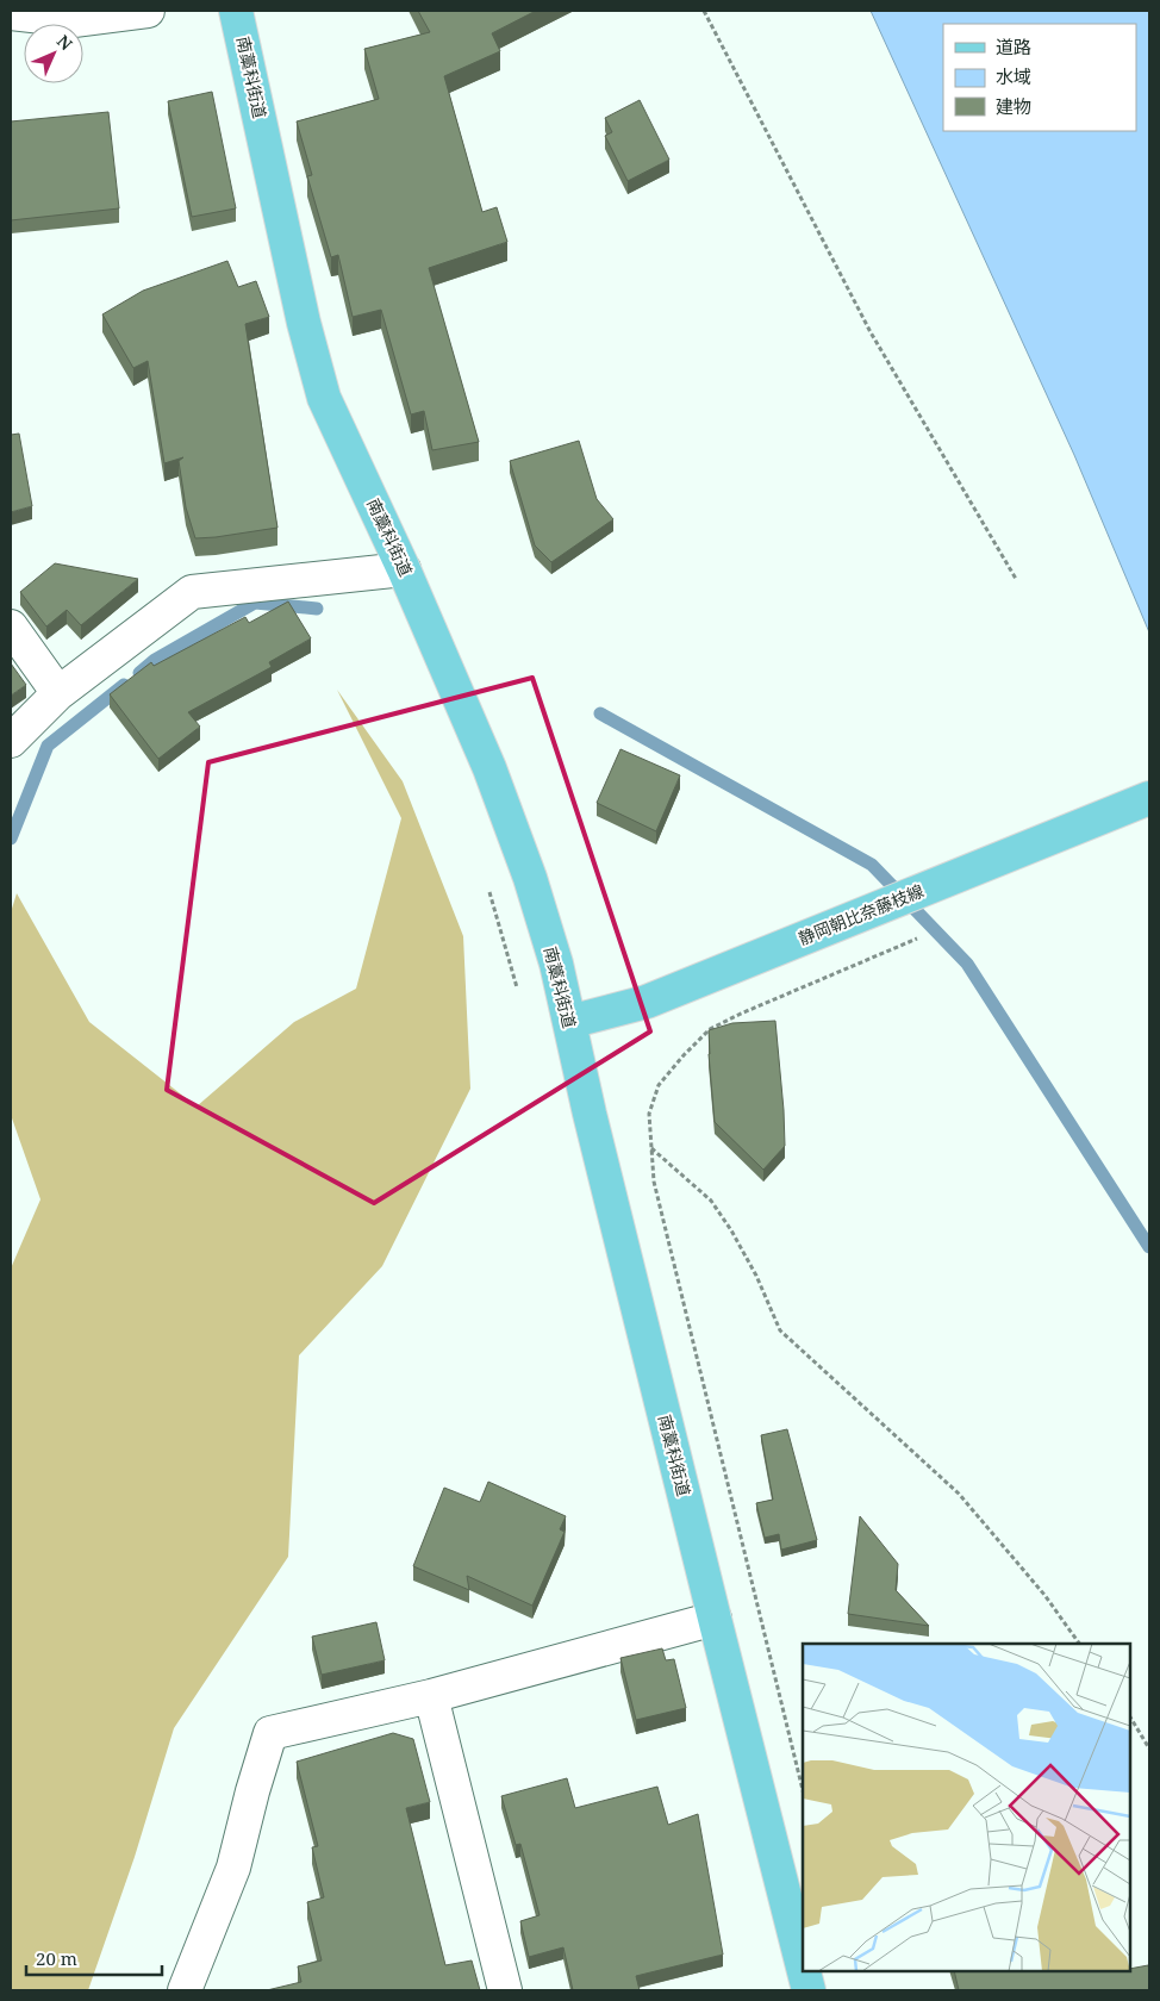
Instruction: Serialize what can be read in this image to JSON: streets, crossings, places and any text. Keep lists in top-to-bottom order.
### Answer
{
  "streets": {
    "main road": ["南藁科街道", "静岡朝比奈藤枝線"]
  },
  "crossings": [
    ["南藁科街道", "静岡朝比奈藤枝線"]
  ],
  "legend": ["道路", "水域", "建物"],
  "scale_bar": "20 m",
  "north": "top right"
}
